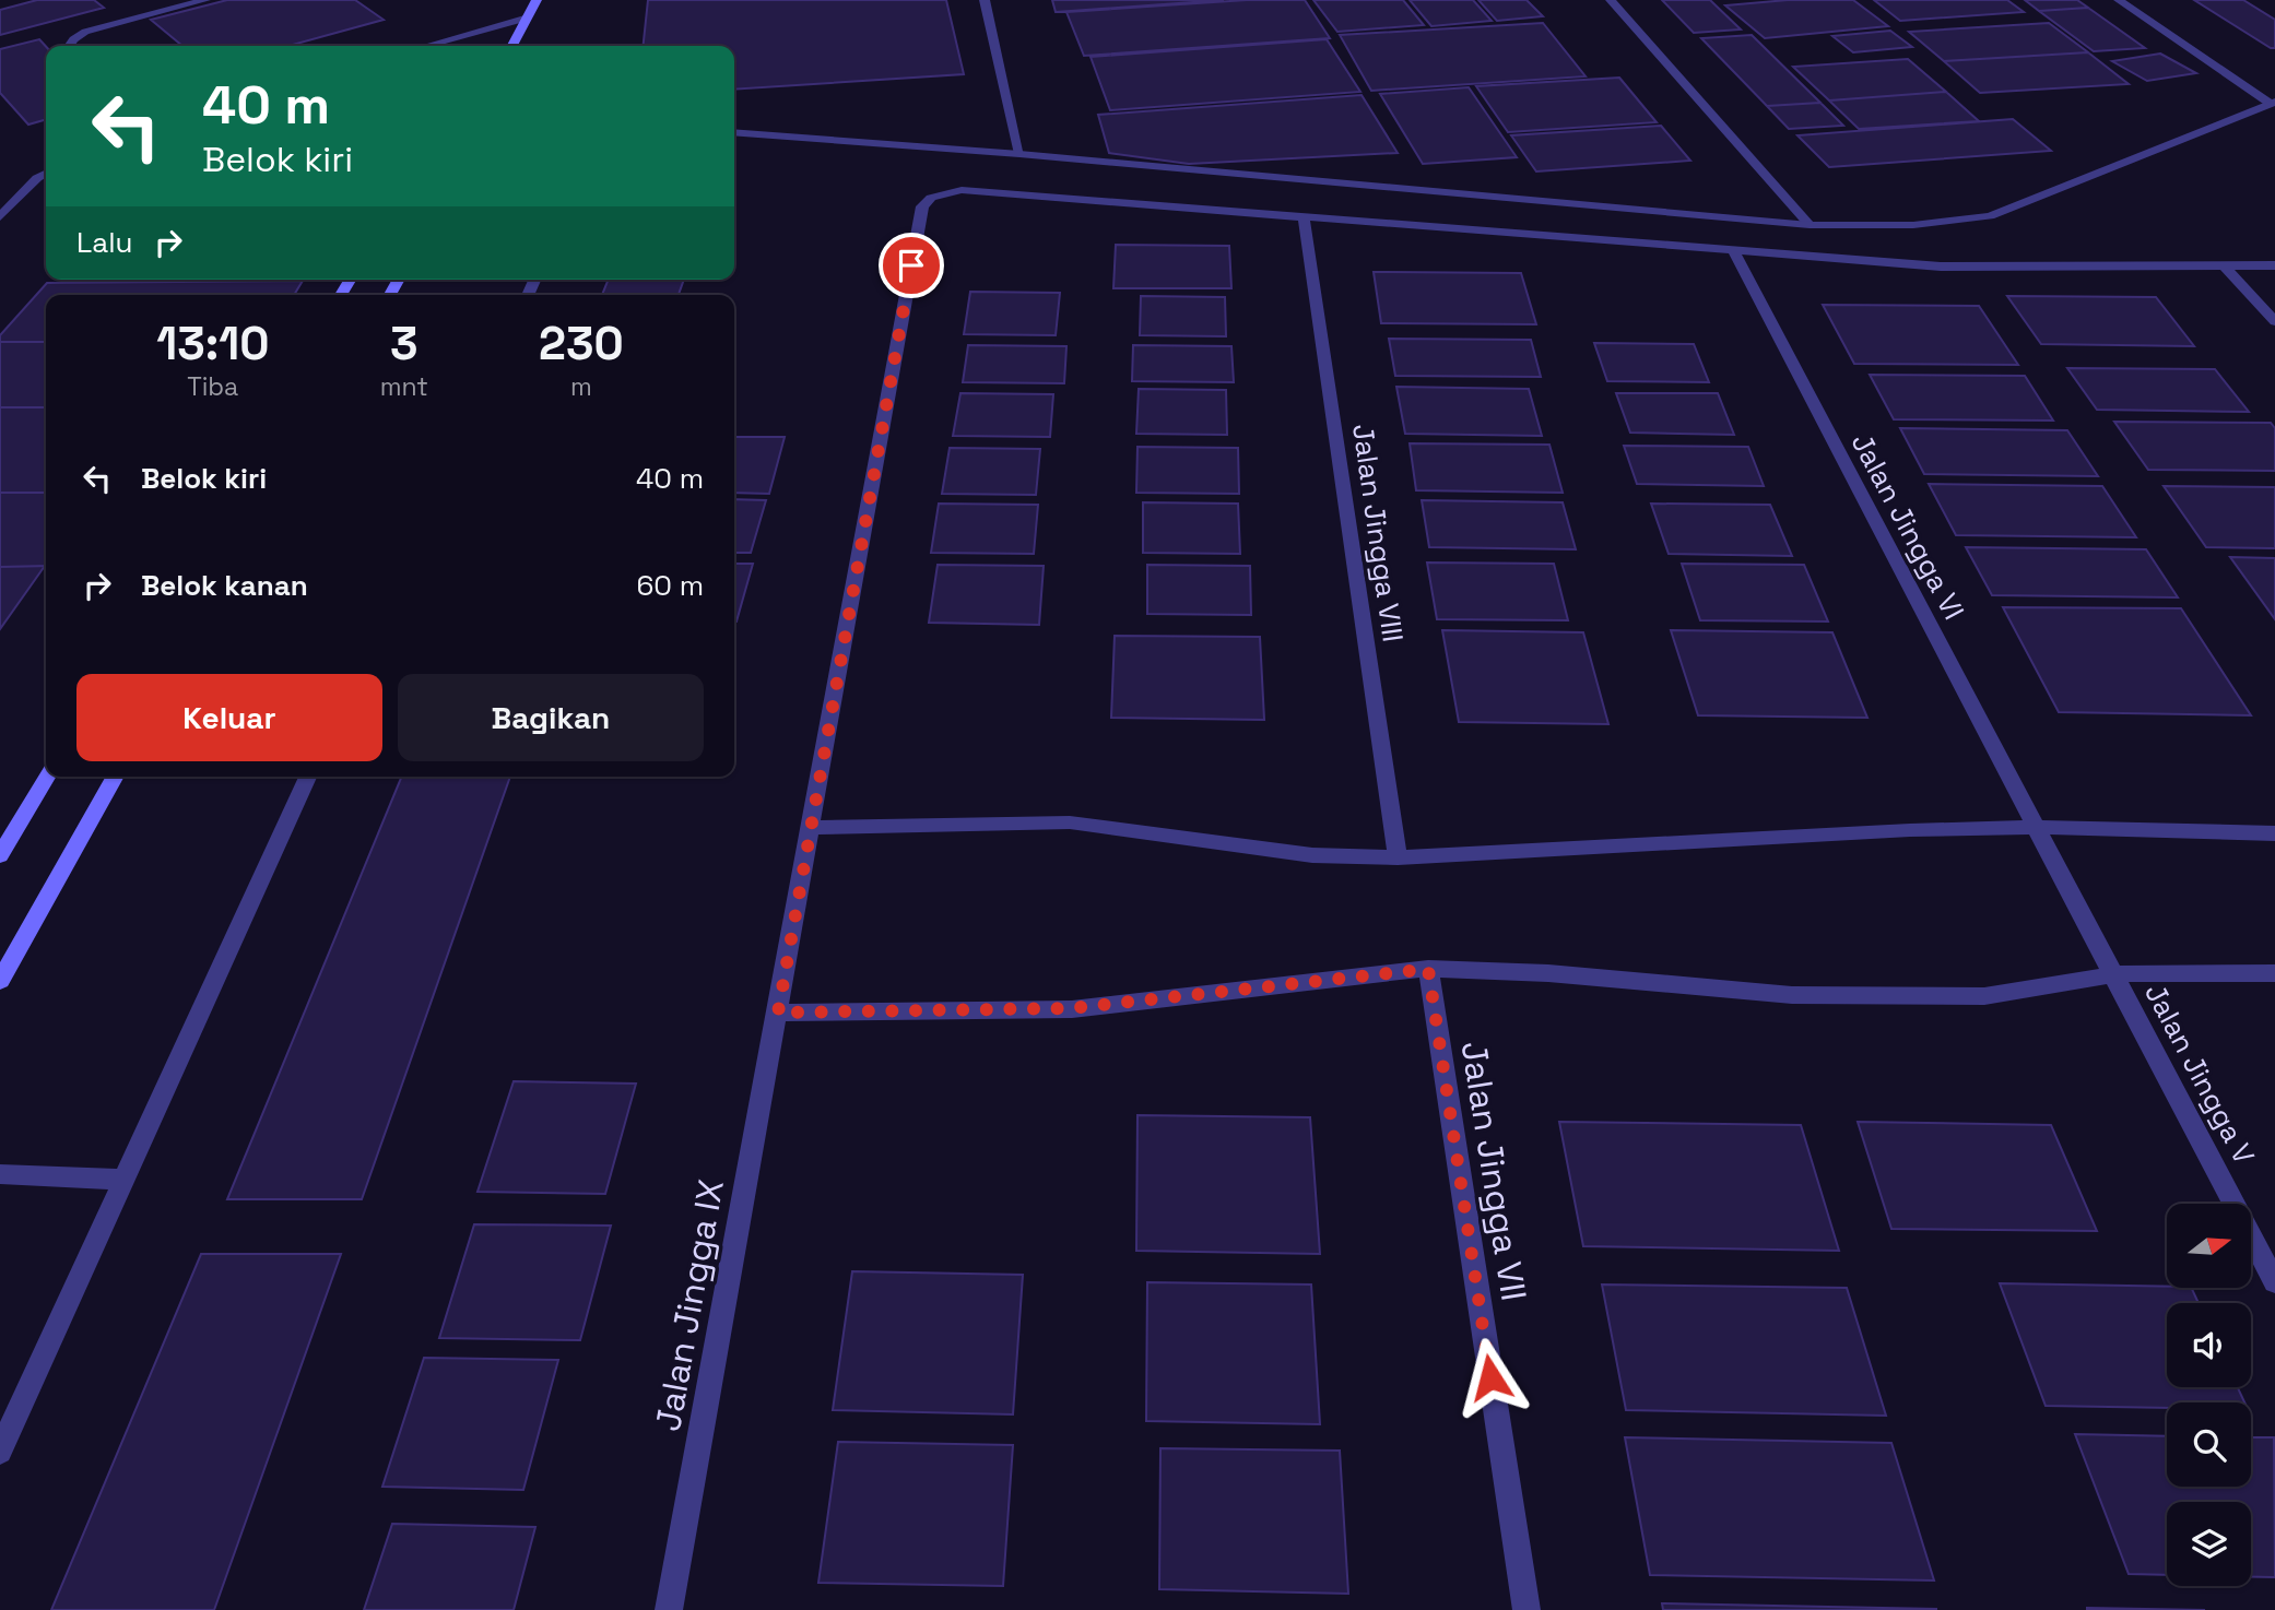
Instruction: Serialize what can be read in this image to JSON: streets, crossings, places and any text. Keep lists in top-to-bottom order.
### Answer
{
  "streets": {
    "street": [
      "Jalan Jingga VI",
      "Jalan Jingga VIII",
      "Jalan Jingga V",
      "Jalan Jingga VII",
      "Jalan Jingga IX"
    ]
  },
  "crossings": [
    ["Jalan Jingga VI", "Jalan Jingga V"],
    ["Jalan Jingga VIII", "Jalan Jingga IX"]
  ],
  "north": "right",
  "page": {
    "turn": ["40 m", "Belok kiri"],
    "then": "Lalu",
    "eta": [
      "13:10",
      "Tiba",
      "3",
      "mnt",
      "230",
      "m"
    ],
    "list": [
      {
        "name": "Belok kiri",
        "value": "40 m"
      },
      {
        "name": "Belok kanan",
        "value": "60 m"
      }
    ],
    "buttons": ["Keluar", "Bagikan"]
  }
}
